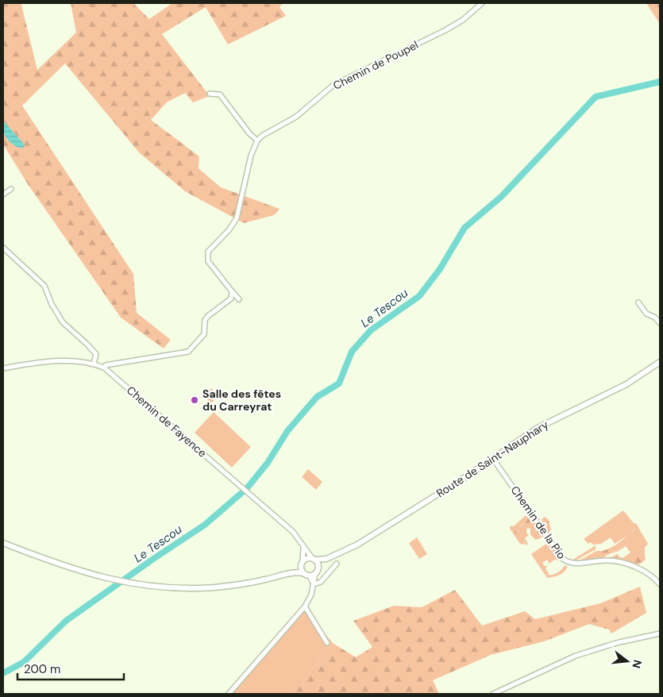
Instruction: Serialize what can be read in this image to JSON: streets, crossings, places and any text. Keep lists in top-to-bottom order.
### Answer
{
  "streets": {
    "main road": ["Route de Saint-Nauphary"],
    "street": ["Chemin de Poupel", "Chemin de Fayence", "Chemin de la Pio"]
  },
  "crossings": [
    ["Chemin de Fayence", "Route de Saint-Nauphary"],
    ["Route de Saint-Nauphary", "Chemin de la Pio"]
  ],
  "water": ["Le Tescou"],
  "places": ["Salle des fêtes du Carreyrat"],
  "scale_bar": "200 m",
  "north": "right"
}
